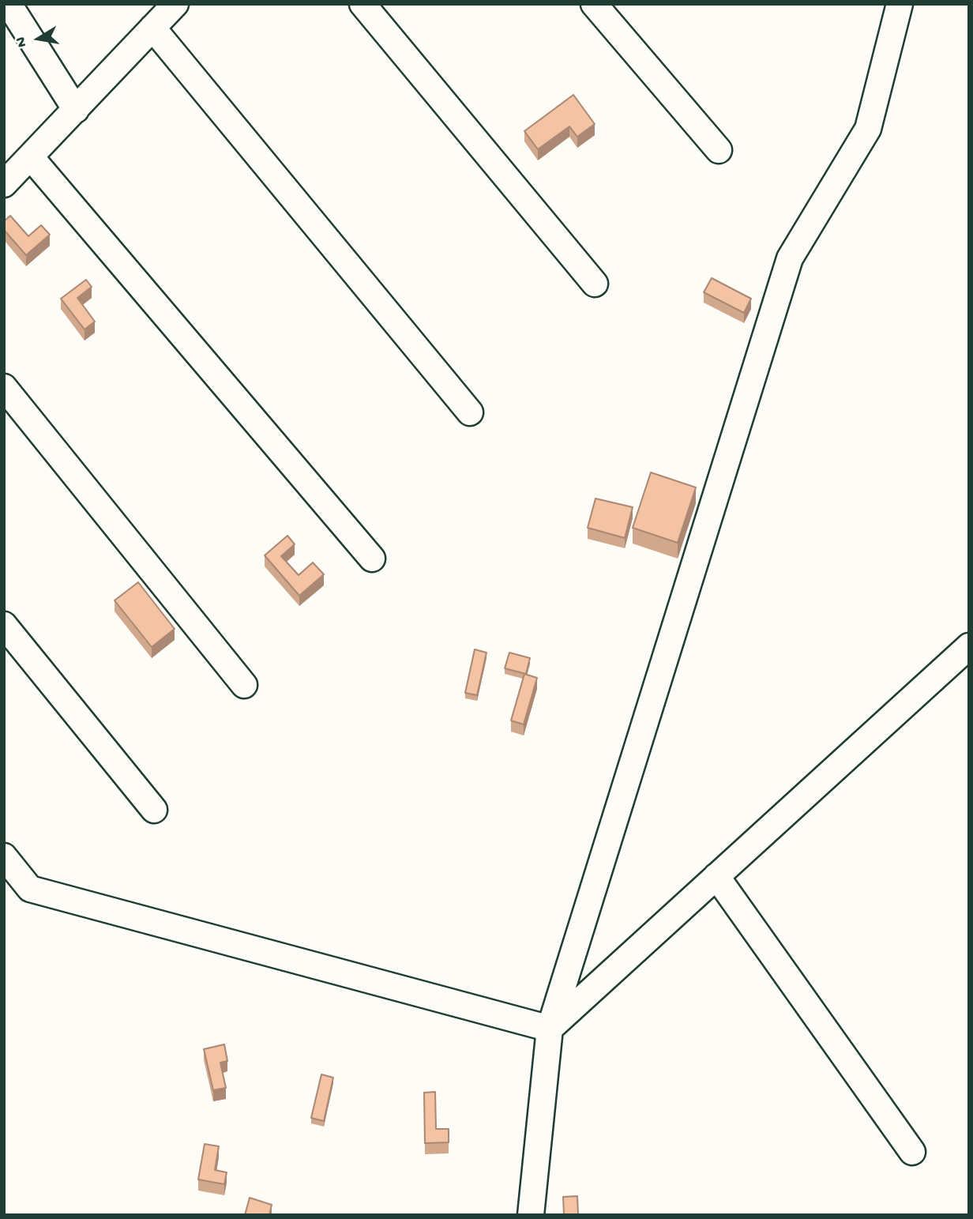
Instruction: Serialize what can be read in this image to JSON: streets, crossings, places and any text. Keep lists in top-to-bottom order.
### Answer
{
  "north": "left"
}
